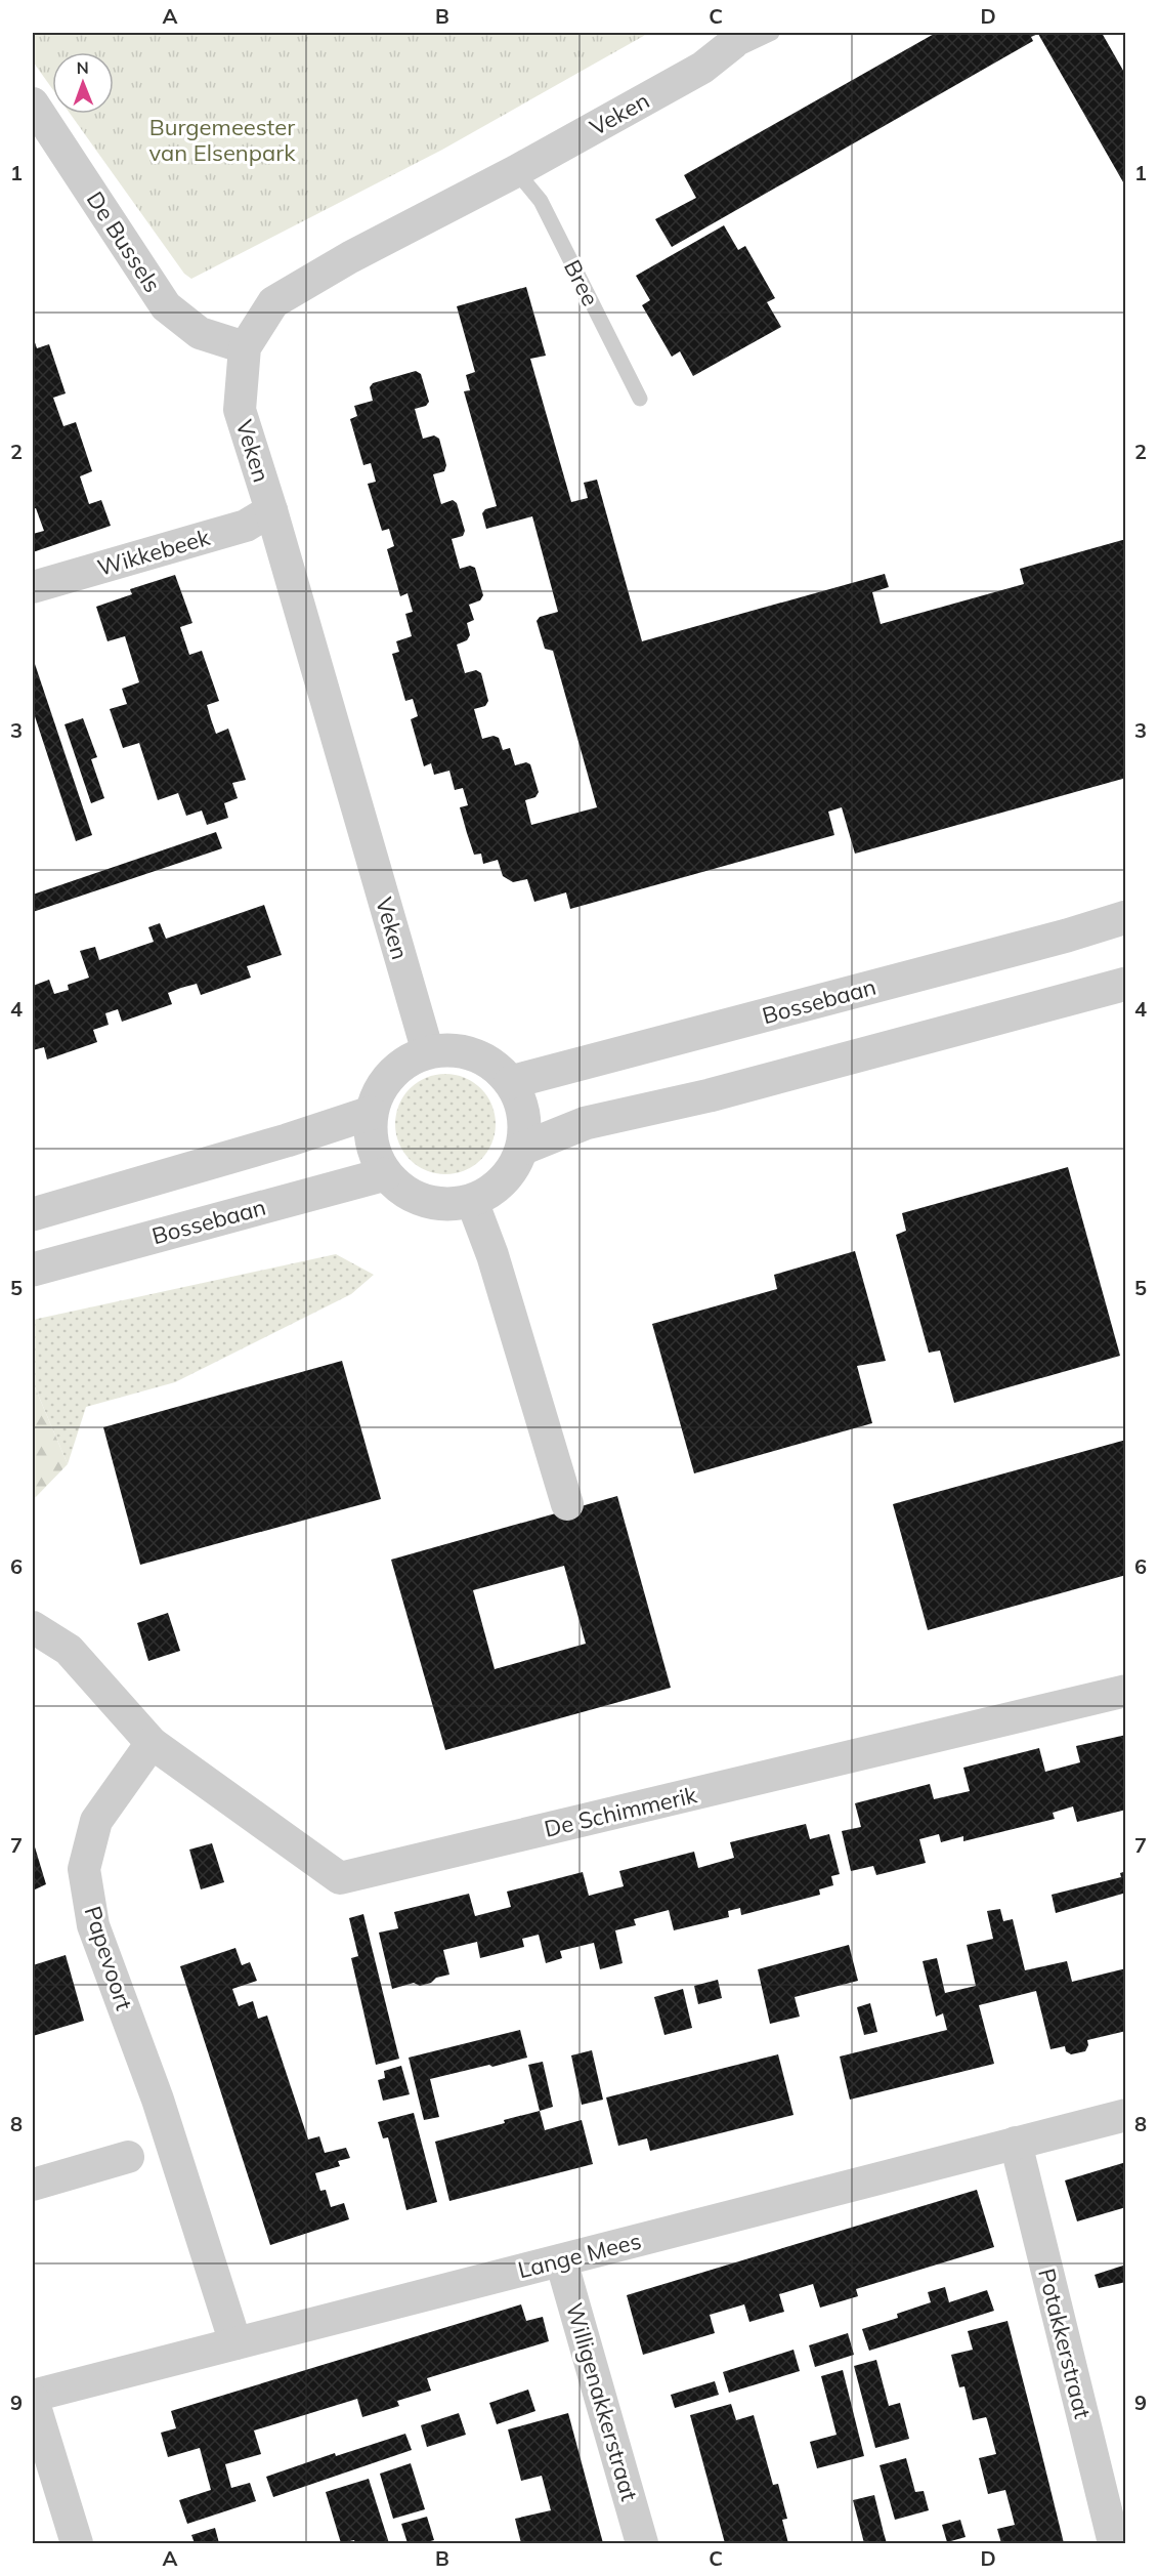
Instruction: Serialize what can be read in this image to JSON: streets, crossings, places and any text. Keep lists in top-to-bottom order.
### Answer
{
  "streets": {
    "street": [
      "Veken",
      "De Bussels",
      "Wikkebeek",
      "Bossebaan",
      "De Schimmerik",
      "Papevoort",
      "Lange Mees",
      "Potakkerstraat",
      "Willigenakkerstraat"
    ],
    "lane": ["Bree"]
  },
  "crossings": [
    ["Veken", "De Bussels"],
    ["Veken", "Bree"],
    ["Veken", "Wikkebeek"],
    ["Veken", "Bossebaan"],
    ["De Schimmerik", "Papevoort"],
    ["Papevoort", "Lange Mees"],
    ["Lange Mees", "Potakkerstraat"],
    ["Lange Mees", "Willigenakkerstraat"]
  ],
  "parks": ["Burgemeester van Elsenpark"],
  "north": "top",
  "grid": {
    "columns": [
      "A",
      "B",
      "C",
      "D"
    ],
    "rows": [
      "1",
      "2",
      "3",
      "4",
      "5",
      "6",
      "7",
      "8",
      "9"
    ]
  }
}
